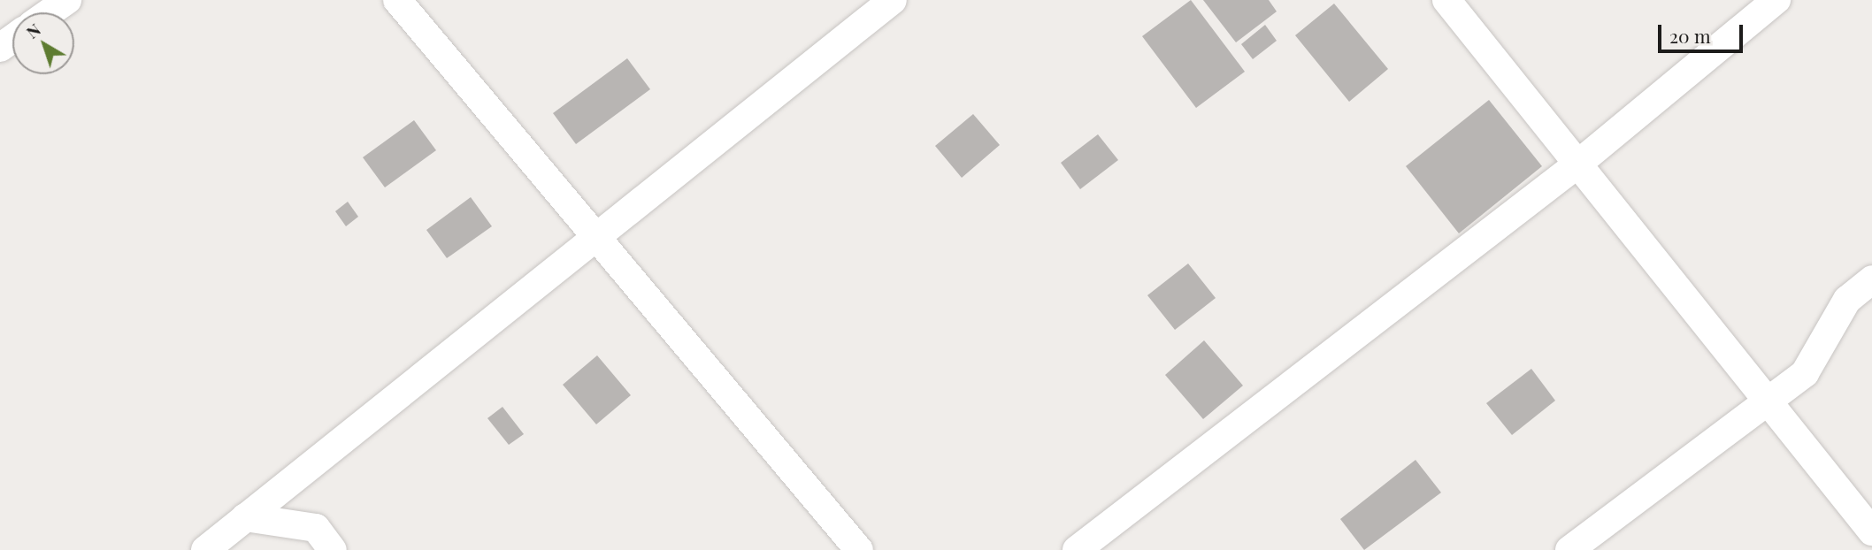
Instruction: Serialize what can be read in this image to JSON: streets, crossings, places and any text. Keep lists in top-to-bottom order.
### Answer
{
  "scale_bar": "20 m",
  "north": "top left"
}
